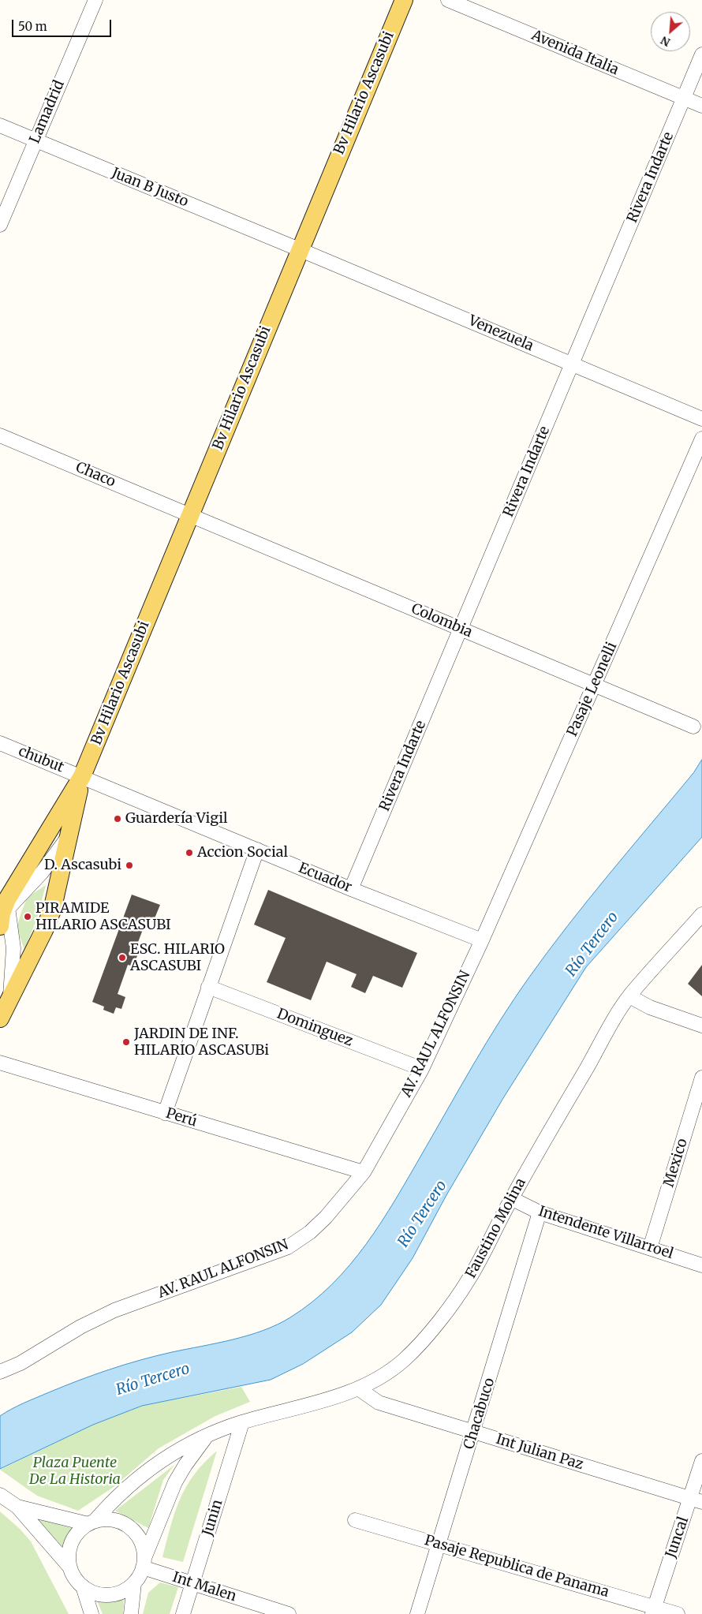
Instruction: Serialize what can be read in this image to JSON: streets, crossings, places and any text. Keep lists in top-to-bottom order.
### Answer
{
  "streets": {
    "main road": ["Bv Hilario Ascasubi"],
    "street": [
      "Avenida Italia",
      "Lamadrid",
      "Rivera Indarte",
      "Juan B Justo",
      "Venezuela",
      "Chaco",
      "Colombia",
      "Pasaje Leonelli",
      "chubut",
      "Ecuador",
      "Dominguez",
      "AV. RAUL ALFONSIN",
      "Perú",
      "Mexico",
      "Faustino Molina",
      "Intendente Villarroel",
      "Chacabuco",
      "Int Julian Paz",
      "Junin",
      "Juncal",
      "Pasaje Republica de Panama",
      "Int Malen"
    ]
  },
  "crossings": [
    ["Avenida Italia", "Rivera Indarte"],
    ["Bv Hilario Ascasubi", "Juan B Justo"],
    ["Bv Hilario Ascasubi", "Venezuela"],
    ["Bv Hilario Ascasubi", "Chaco"],
    ["Bv Hilario Ascasubi", "Colombia"],
    ["Bv Hilario Ascasubi", "chubut"],
    ["Bv Hilario Ascasubi", "Ecuador"],
    ["Lamadrid", "Juan B Justo"],
    ["Rivera Indarte", "Venezuela"],
    ["Rivera Indarte", "Colombia"],
    ["Rivera Indarte", "Ecuador"],
    ["Juan B Justo", "Venezuela"],
    ["Chaco", "Colombia"],
    ["Colombia", "Pasaje Leonelli"],
    ["Pasaje Leonelli", "Ecuador"],
    ["Pasaje Leonelli", "AV. RAUL ALFONSIN"],
    ["chubut", "Ecuador"],
    ["Ecuador", "AV. RAUL ALFONSIN"],
    ["Dominguez", "AV. RAUL ALFONSIN"],
    ["AV. RAUL ALFONSIN", "Perú"],
    ["Mexico", "Intendente Villarroel"],
    ["Faustino Molina", "Intendente Villarroel"],
    ["Faustino Molina", "Int Julian Paz"],
    ["Faustino Molina", "Junin"],
    ["Faustino Molina", "Int Malen"],
    ["Intendente Villarroel", "Chacabuco"],
    ["Chacabuco", "Int Julian Paz"],
    ["Chacabuco", "Pasaje Republica de Panama"],
    ["Int Julian Paz", "Juncal"],
    ["Junin", "Int Malen"],
    ["Juncal", "Pasaje Republica de Panama"]
  ],
  "water": ["Río Tercero"],
  "parks": ["Plaza Puente De La Historia"],
  "places": [
    "Guardería Vigil",
    "Accion Social",
    "D. Ascasubi",
    "PIRAMIDE HILARIO ASCASUBI",
    "ESC. HILARIO ASCASUBI",
    "JARDIN DE INF. HILARIO ASCASUBi"
  ],
  "scale_bar": "50 m",
  "north": "bottom left"
}
